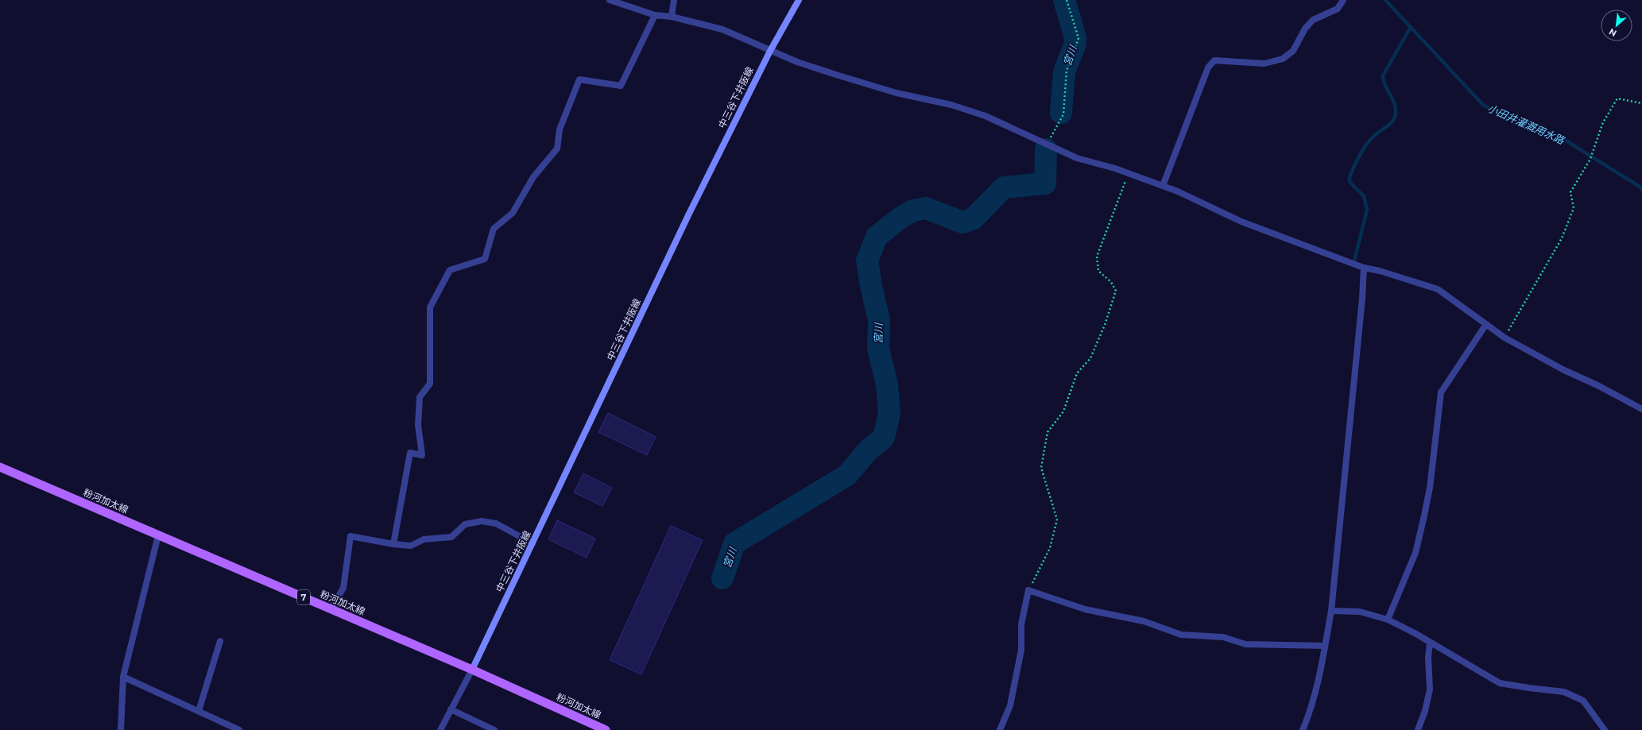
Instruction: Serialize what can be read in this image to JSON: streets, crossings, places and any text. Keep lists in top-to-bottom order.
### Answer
{
  "streets": {
    "main road": ["中三谷下井阪線", "粉河加太線", "7"]
  },
  "crossings": [
    ["中三谷下井阪線", "粉河加太線"]
  ],
  "water": ["宮川", "小田井灌漑用水路"],
  "north": "bottom left"
}
